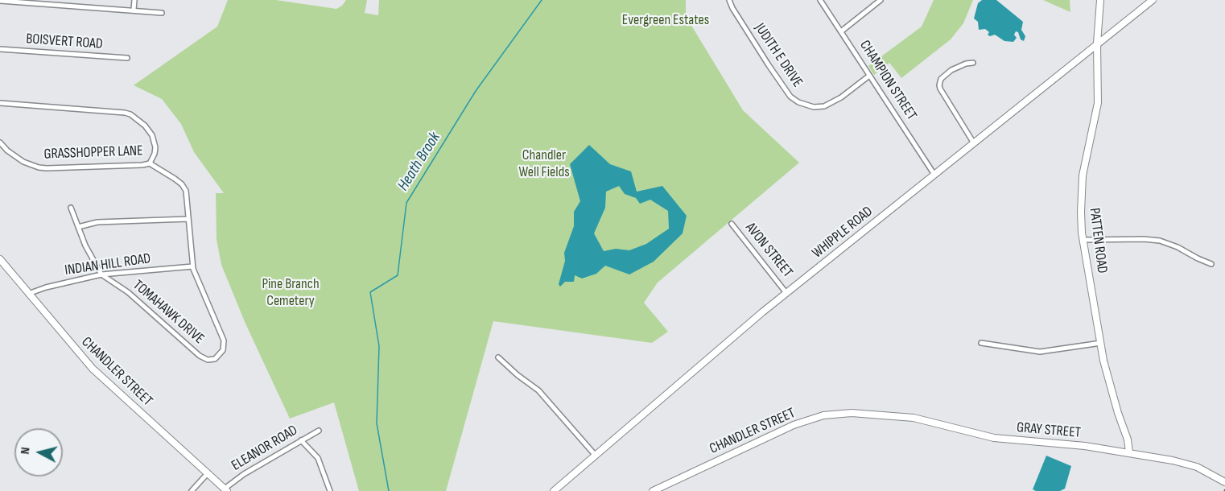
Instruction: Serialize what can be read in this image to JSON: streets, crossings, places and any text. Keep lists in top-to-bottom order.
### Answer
{
  "streets": {
    "street": [
      "BOISVERT ROAD",
      "JUDITH E DRIVE",
      "CHAMPION STREET",
      "GRASSHOPPER LANE",
      "WHIPPLE ROAD",
      "PATTEN ROAD",
      "AVON STREET",
      "INDIAN HILL ROAD",
      "TOMAHAWK DRIVE",
      "CHANDLER STREET",
      "GRAY STREET",
      "ELEANOR ROAD"
    ]
  },
  "crossings": [
    ["JUDITH E DRIVE", "CHAMPION STREET"],
    ["CHAMPION STREET", "WHIPPLE ROAD"],
    ["GRASSHOPPER LANE", "TOMAHAWK DRIVE"],
    ["WHIPPLE ROAD", "PATTEN ROAD"],
    ["WHIPPLE ROAD", "AVON STREET"],
    ["PATTEN ROAD", "GRAY STREET"],
    ["INDIAN HILL ROAD", "TOMAHAWK DRIVE"],
    ["INDIAN HILL ROAD", "CHANDLER STREET"],
    ["CHANDLER STREET", "GRAY STREET"],
    ["CHANDLER STREET", "ELEANOR ROAD"]
  ],
  "water": ["Heath Brook"],
  "parks": ["Evergreen Estates", "Chandler Well Fields", "Pine Branch Cemetery"],
  "north": "left"
}
